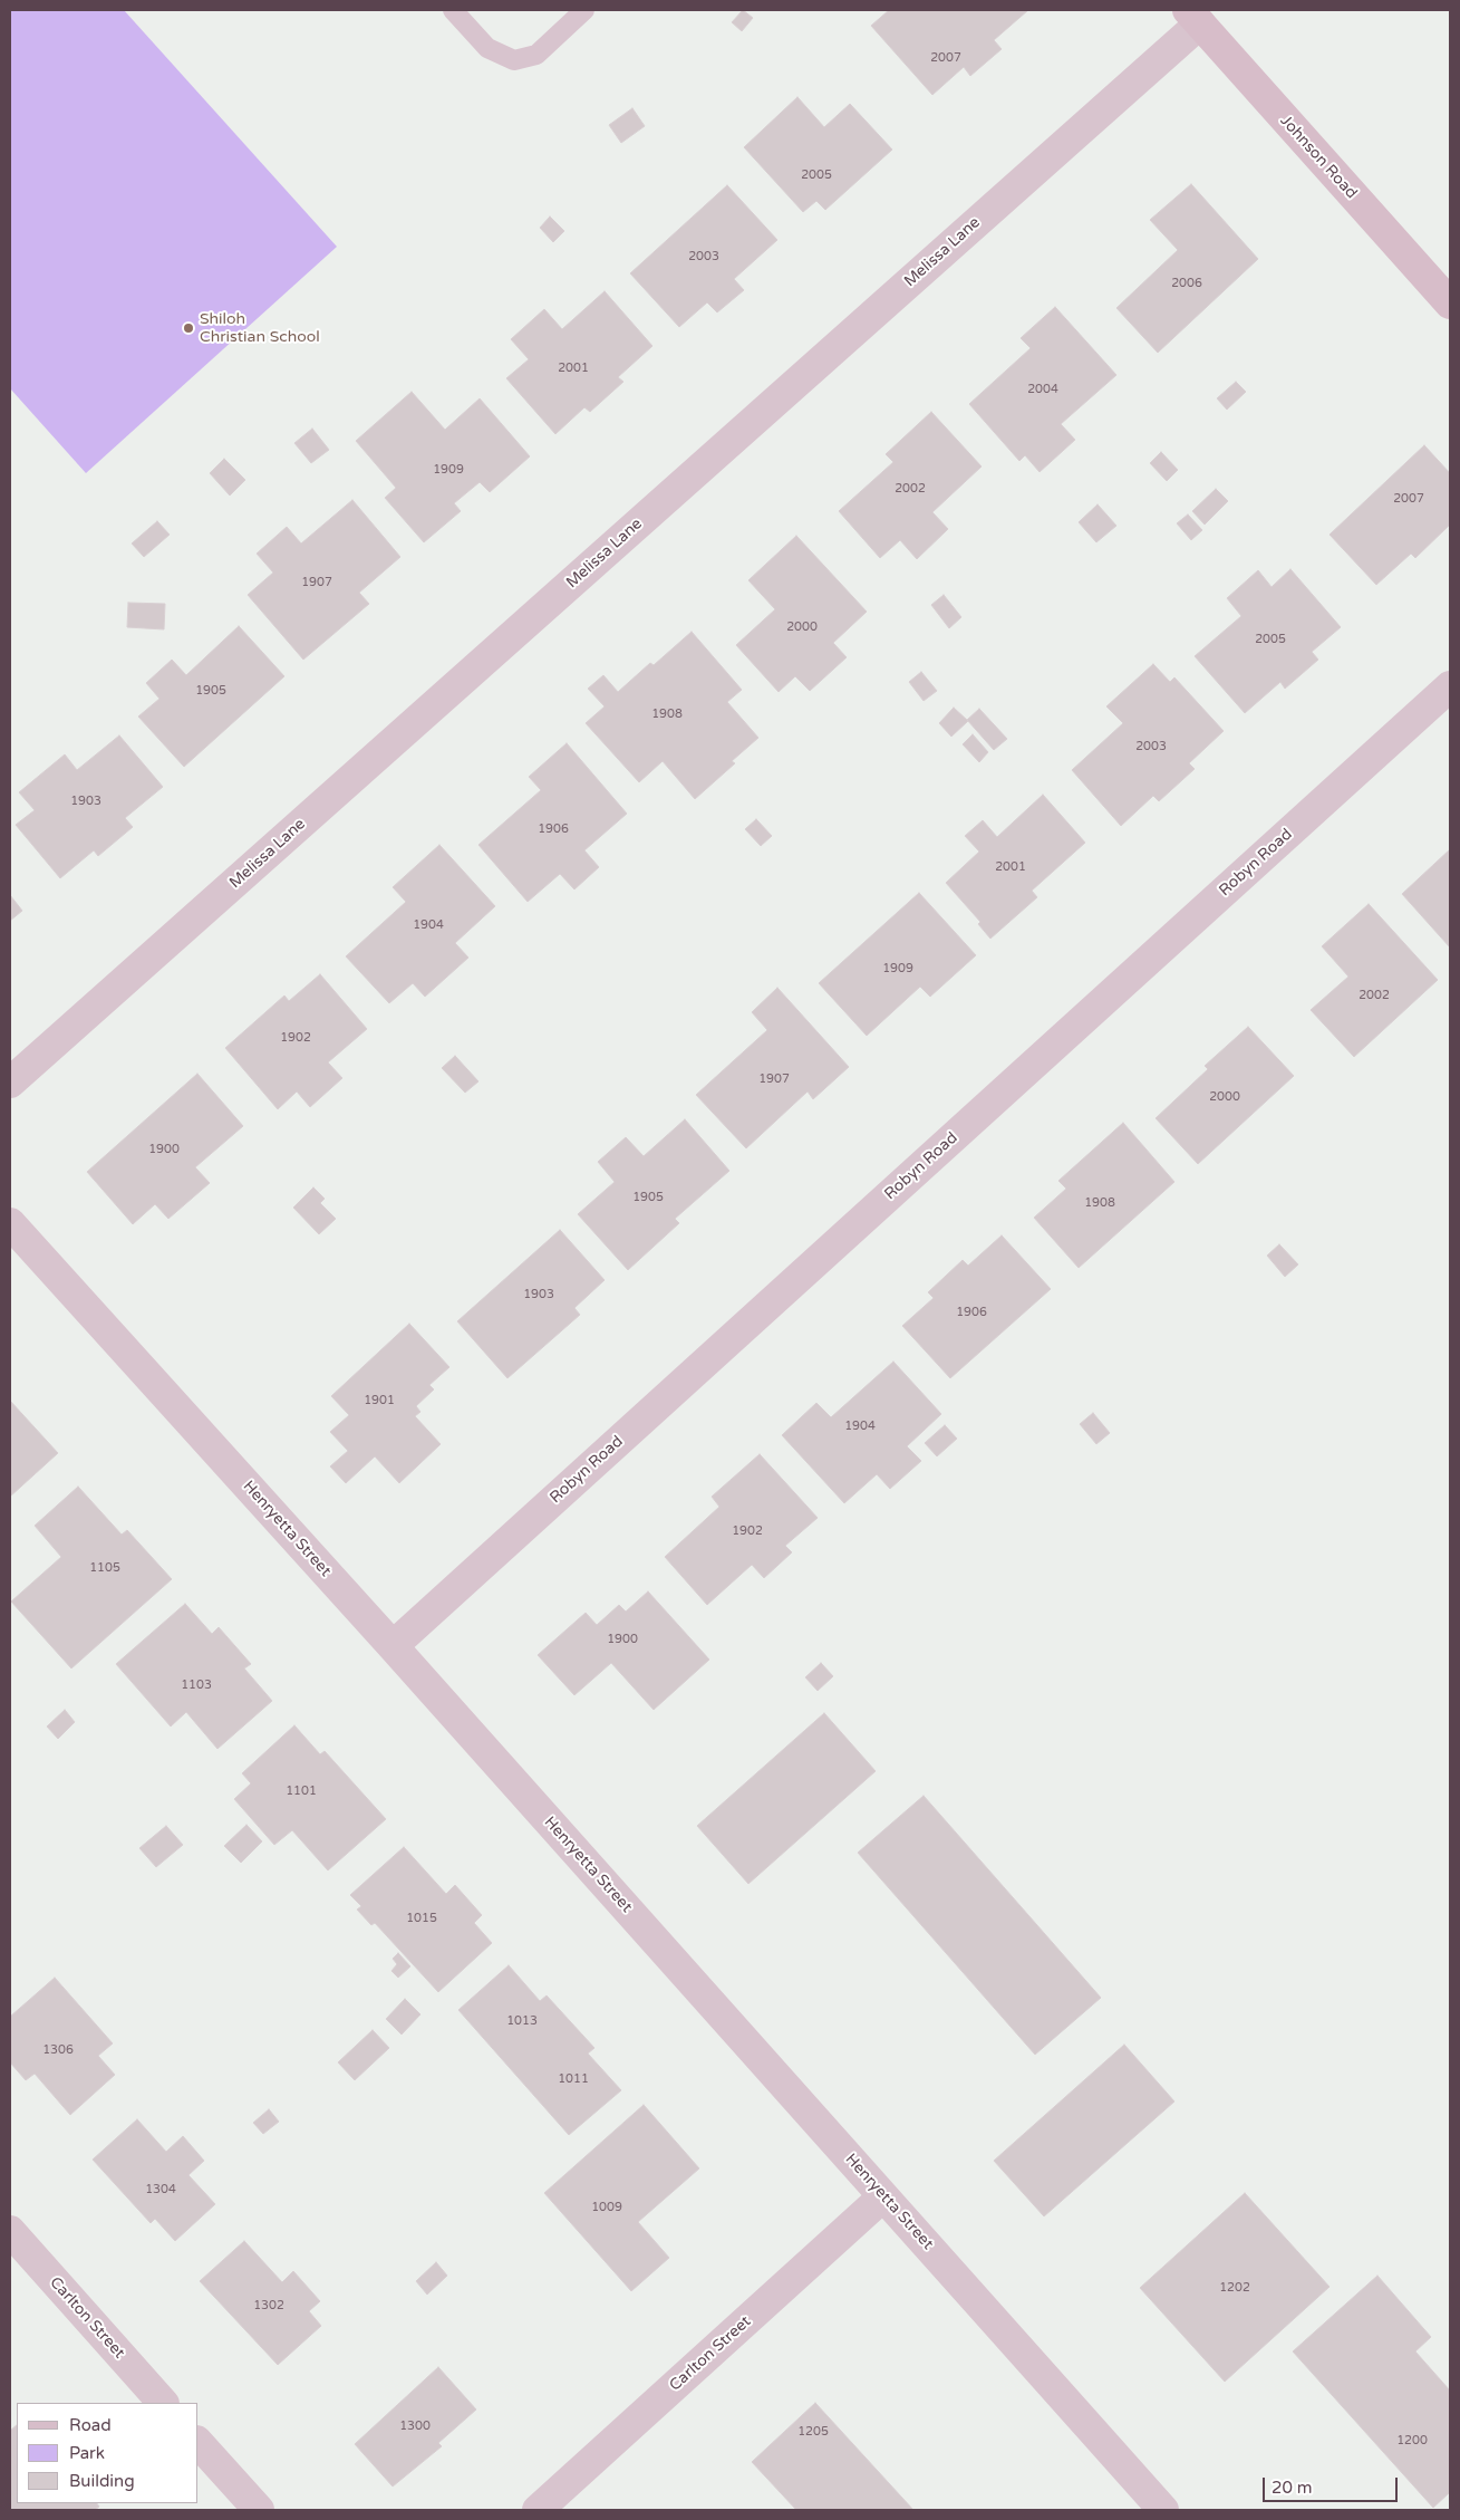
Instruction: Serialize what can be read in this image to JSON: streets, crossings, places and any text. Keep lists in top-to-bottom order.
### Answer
{
  "streets": {
    "street": [
      "Johnson Road",
      "Melissa Lane",
      "Robyn Road",
      "Henryetta Street",
      "Carlton Street"
    ]
  },
  "crossings": [
    ["Johnson Road", "Melissa Lane"],
    ["Robyn Road", "Henryetta Street"],
    ["Henryetta Street", "Carlton Street"]
  ],
  "places": ["Shiloh Christian School"],
  "house_numbers": [
    "2007",
    "2005",
    "2003",
    "2006",
    "2001",
    "2004",
    "1909",
    "2002",
    "2007",
    "1907",
    "2000",
    "2005",
    "1905",
    "1908",
    "2003",
    "1903",
    "1906",
    "2001",
    "1904",
    "1909",
    "2002",
    "1902",
    "1907",
    "2000",
    "1900",
    "1905",
    "1908",
    "1903",
    "1906",
    "1901",
    "1904",
    "1902",
    "1105",
    "1900",
    "1103",
    "1101",
    "1015",
    "1013",
    "1306",
    "1011",
    "1304",
    "1009",
    "1202",
    "1302",
    "1300",
    "1205",
    "1200"
  ],
  "legend": ["Road", "Park", "Building"],
  "scale_bar": "20 m"
}
